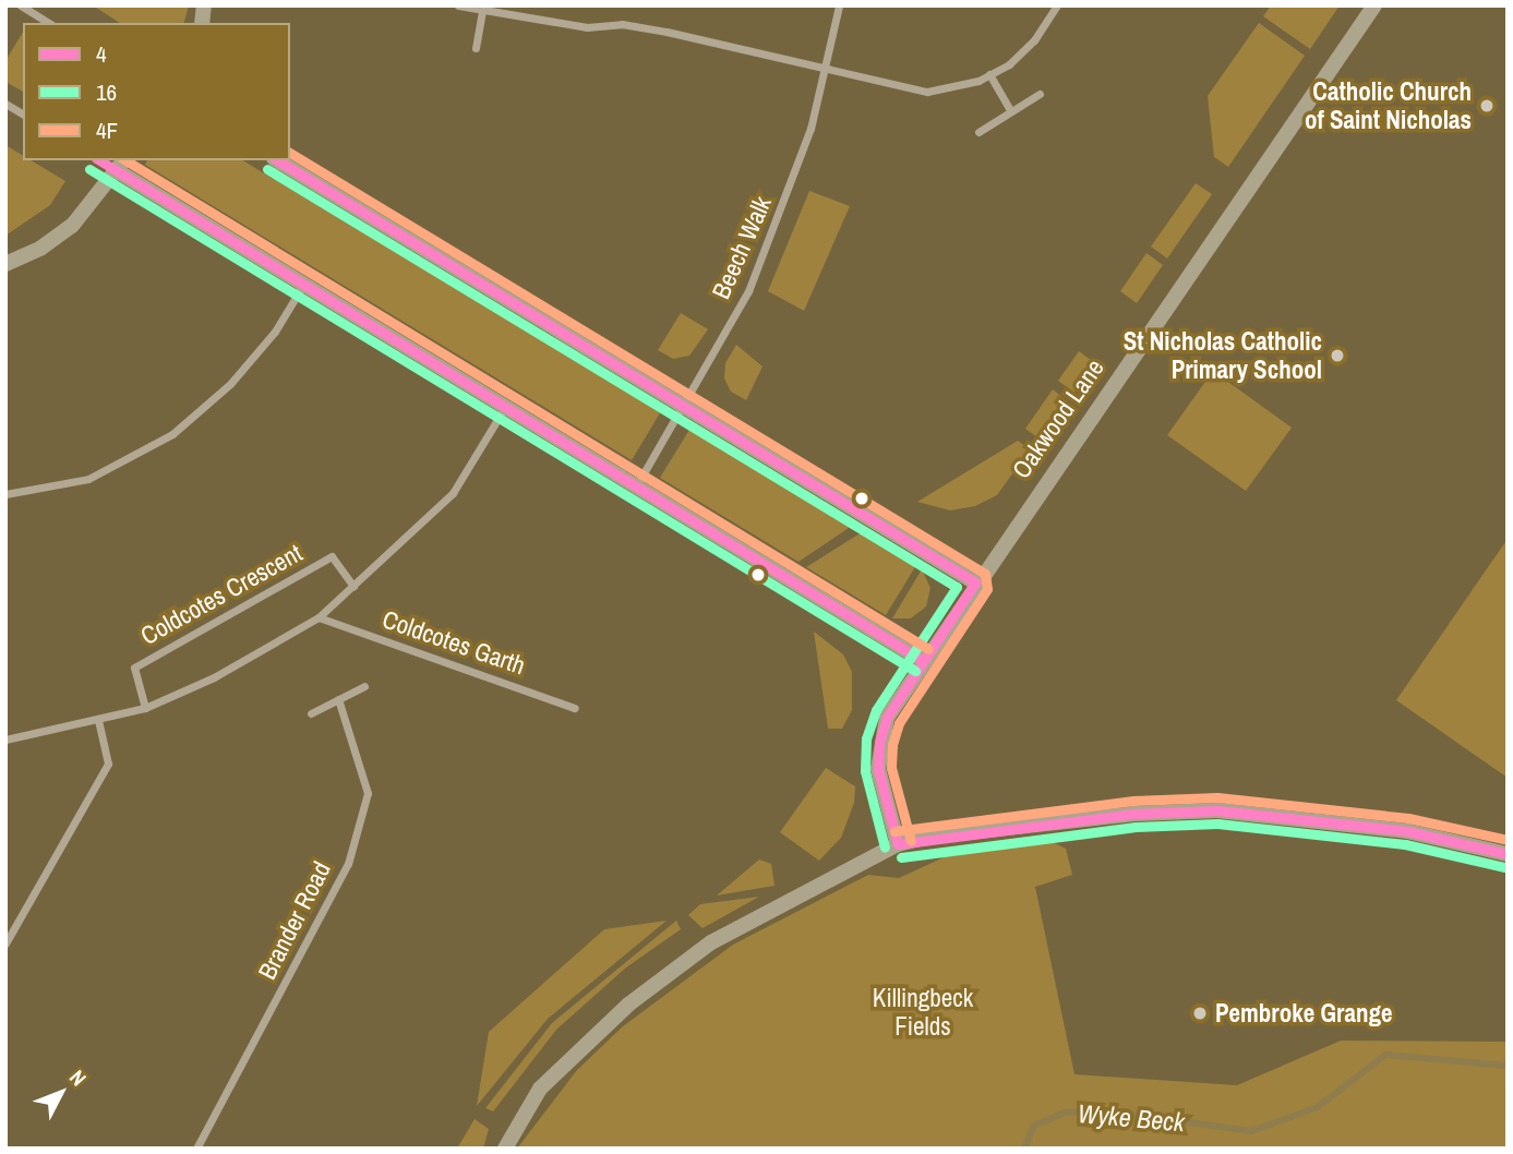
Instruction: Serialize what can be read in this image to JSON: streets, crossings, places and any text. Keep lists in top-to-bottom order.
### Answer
{
  "streets": {
    "street": [
      "Beech Walk",
      "Oakwood Lane",
      "Coldcotes Crescent",
      "Coldcotes Garth",
      "Brander Road"
    ]
  },
  "water": ["Wyke Beck"],
  "parks": ["Killingbeck Fields"],
  "places": ["Catholic Church of Saint Nicholas", "St Nicholas Catholic Primary School", "Pembroke Grange"],
  "lines": ["transit line 4F", "transit line 4", "transit line 16"],
  "legend": ["4", "16", "4F"],
  "north": "top right"
}
